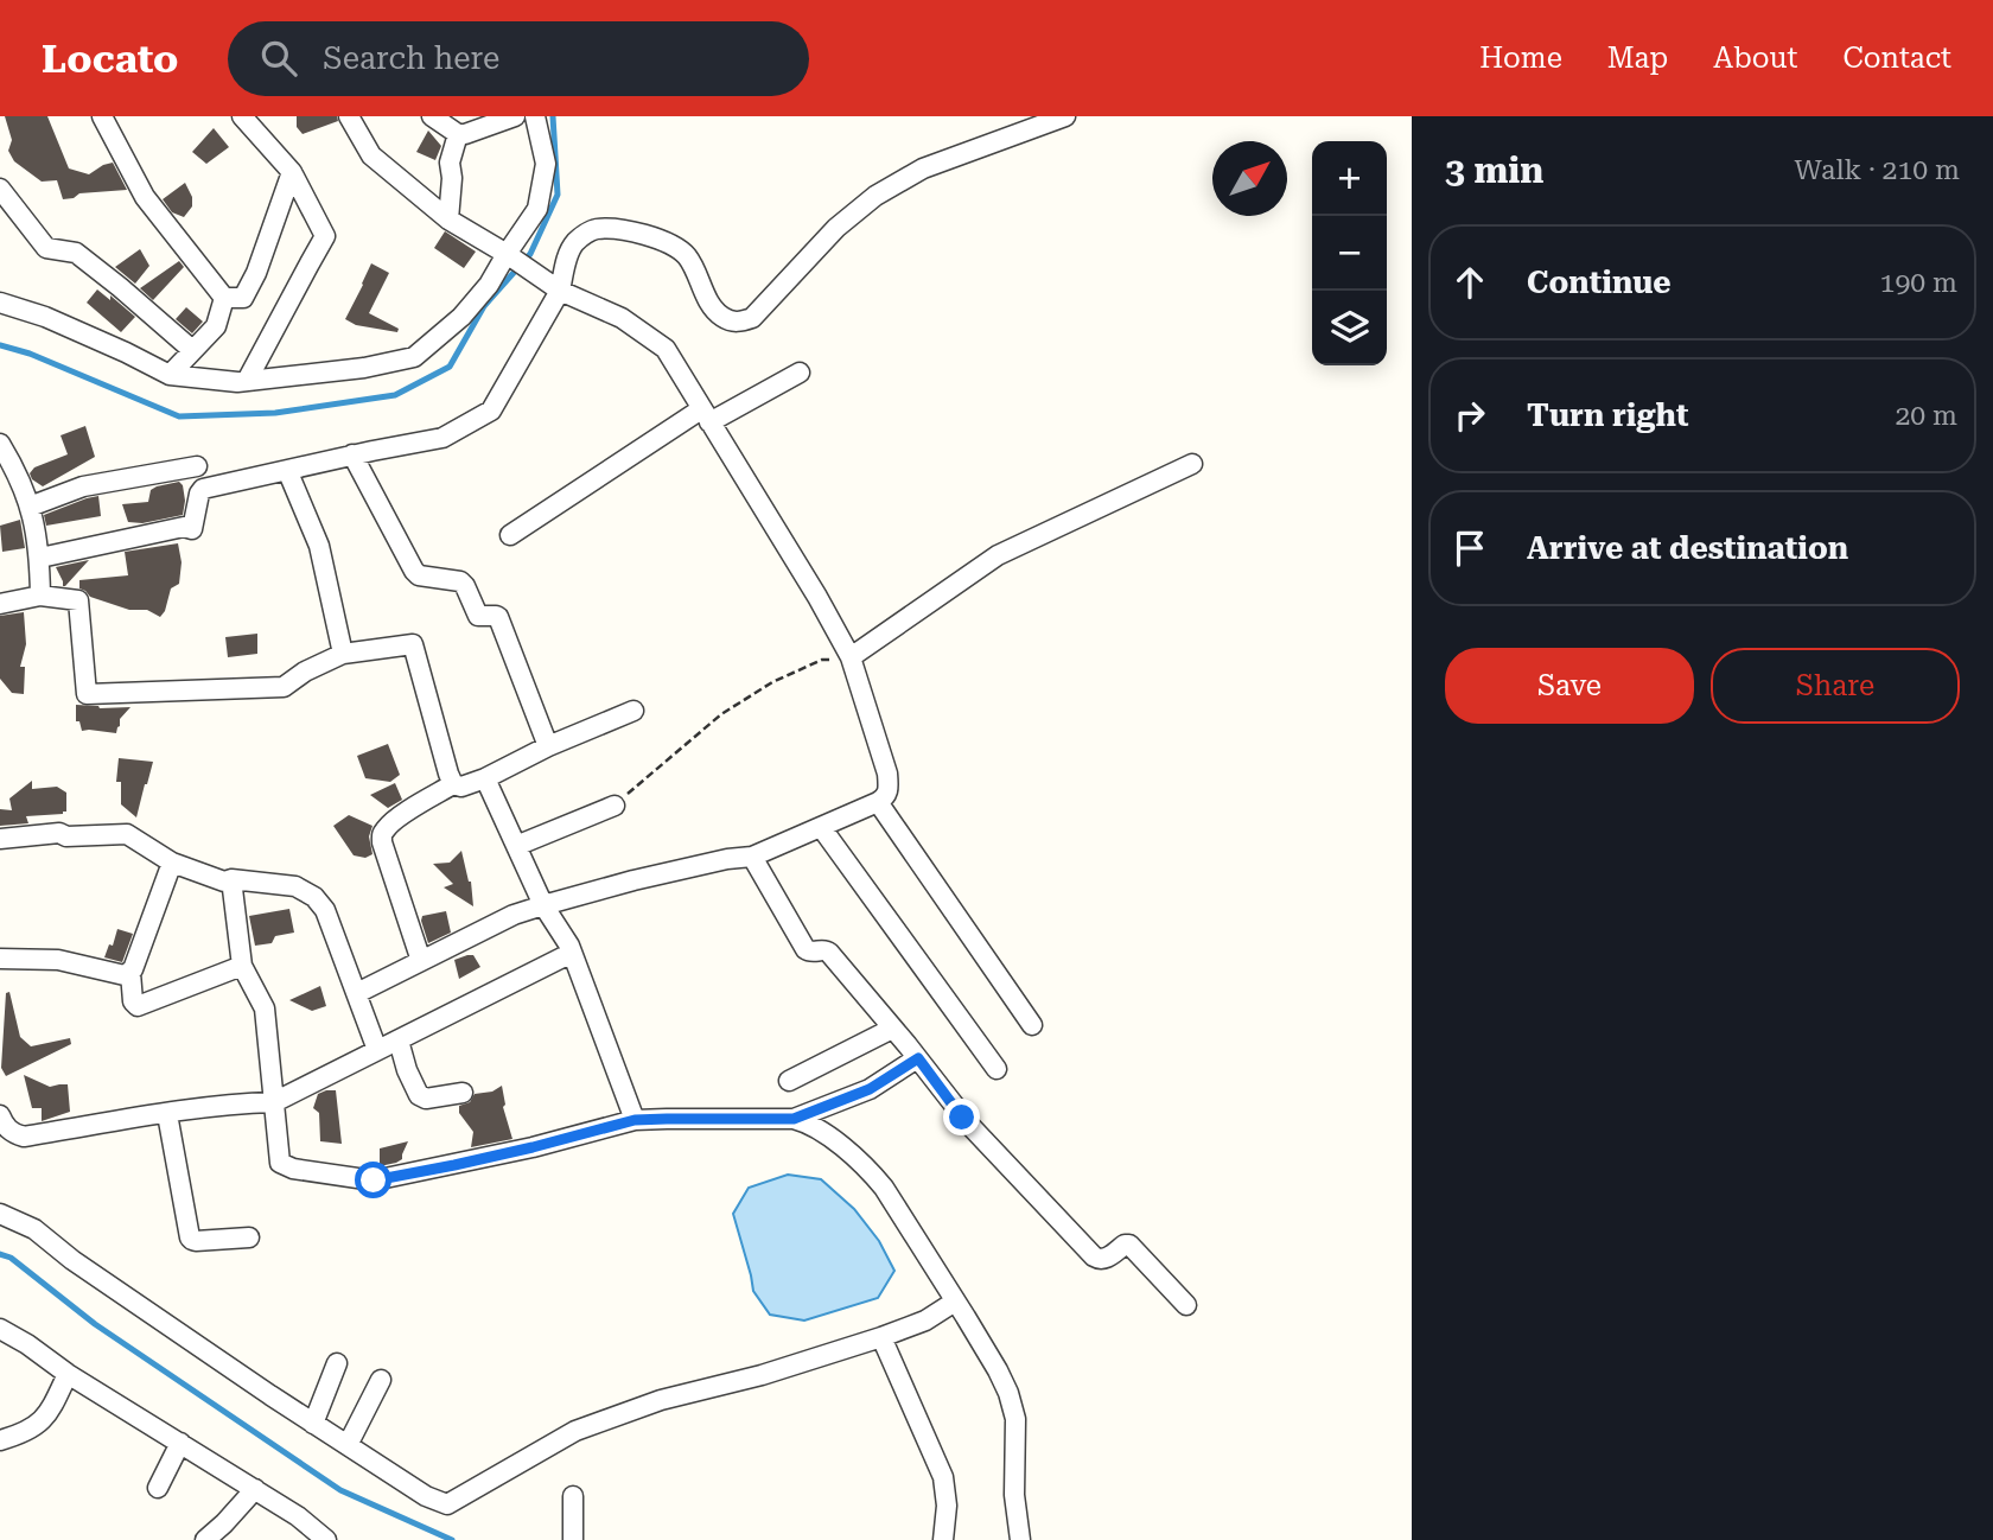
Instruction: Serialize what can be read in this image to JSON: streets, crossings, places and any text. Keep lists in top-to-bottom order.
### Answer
{
  "north": "top right",
  "page": {
    "header": "Locato",
    "search": "Search here",
    "nav": [
      "Home",
      "Map",
      "About",
      "Contact"
    ],
    "heading": ["3 min", "Walk · 210 m"],
    "map_buttons": ["+", "−"],
    "list": [
      ["Continue", "190 m"],
      ["Turn right", "20 m"],
      "Arrive at destination"
    ],
    "buttons": ["Save", "Share"]
  }
}
